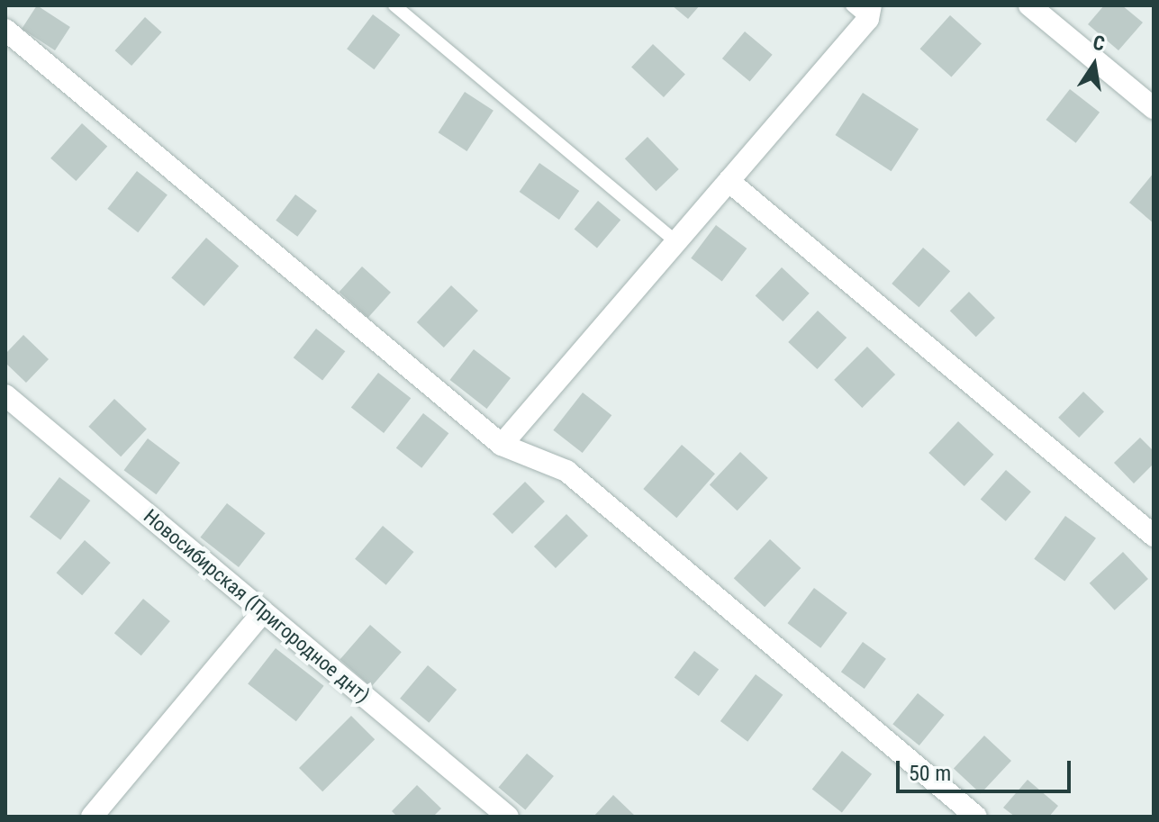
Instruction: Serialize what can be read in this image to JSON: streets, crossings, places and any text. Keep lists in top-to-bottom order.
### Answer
{
  "streets": {
    "street": ["Новосибирская (Пригородное днт)"]
  },
  "scale_bar": "50 m",
  "north": "top"
}
